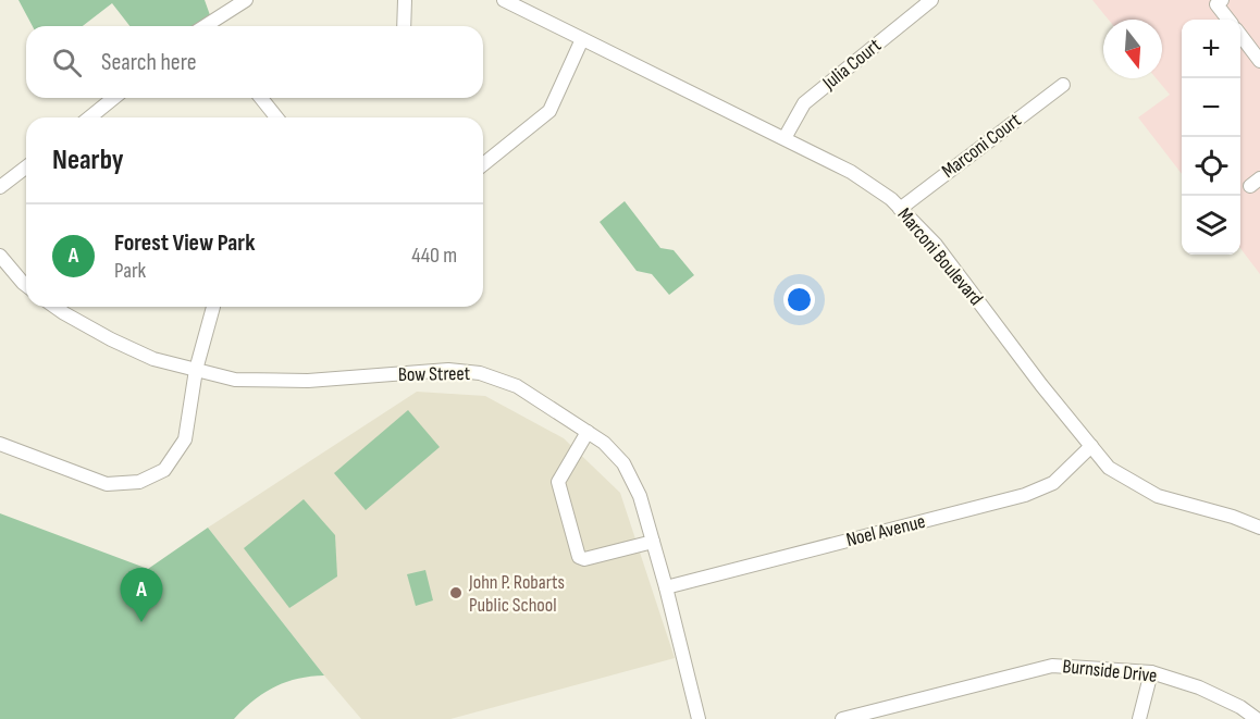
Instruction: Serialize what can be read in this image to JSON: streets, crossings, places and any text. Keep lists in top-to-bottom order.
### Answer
{
  "streets": {
    "street": [
      "Julia Court",
      "Marconi Court",
      "Marconi Boulevard",
      "Bow Street",
      "Noel Avenue",
      "Burnside Drive"
    ]
  },
  "crossings": [
    ["Julia Court", "Marconi Boulevard"],
    ["Marconi Court", "Marconi Boulevard"],
    ["Marconi Boulevard", "Noel Avenue"],
    ["Bow Street", "Noel Avenue"]
  ],
  "places": ["John P. Robarts Public School"],
  "north": "bottom",
  "page": {
    "map_buttons": ["+", "−"],
    "search": "Search here",
    "heading": "Nearby",
    "list": [
      {
        "mark": "A",
        "name": "Forest View Park",
        "note": "Park",
        "value": "440 m"
      }
    ],
    "pins": "A"
  }
}
